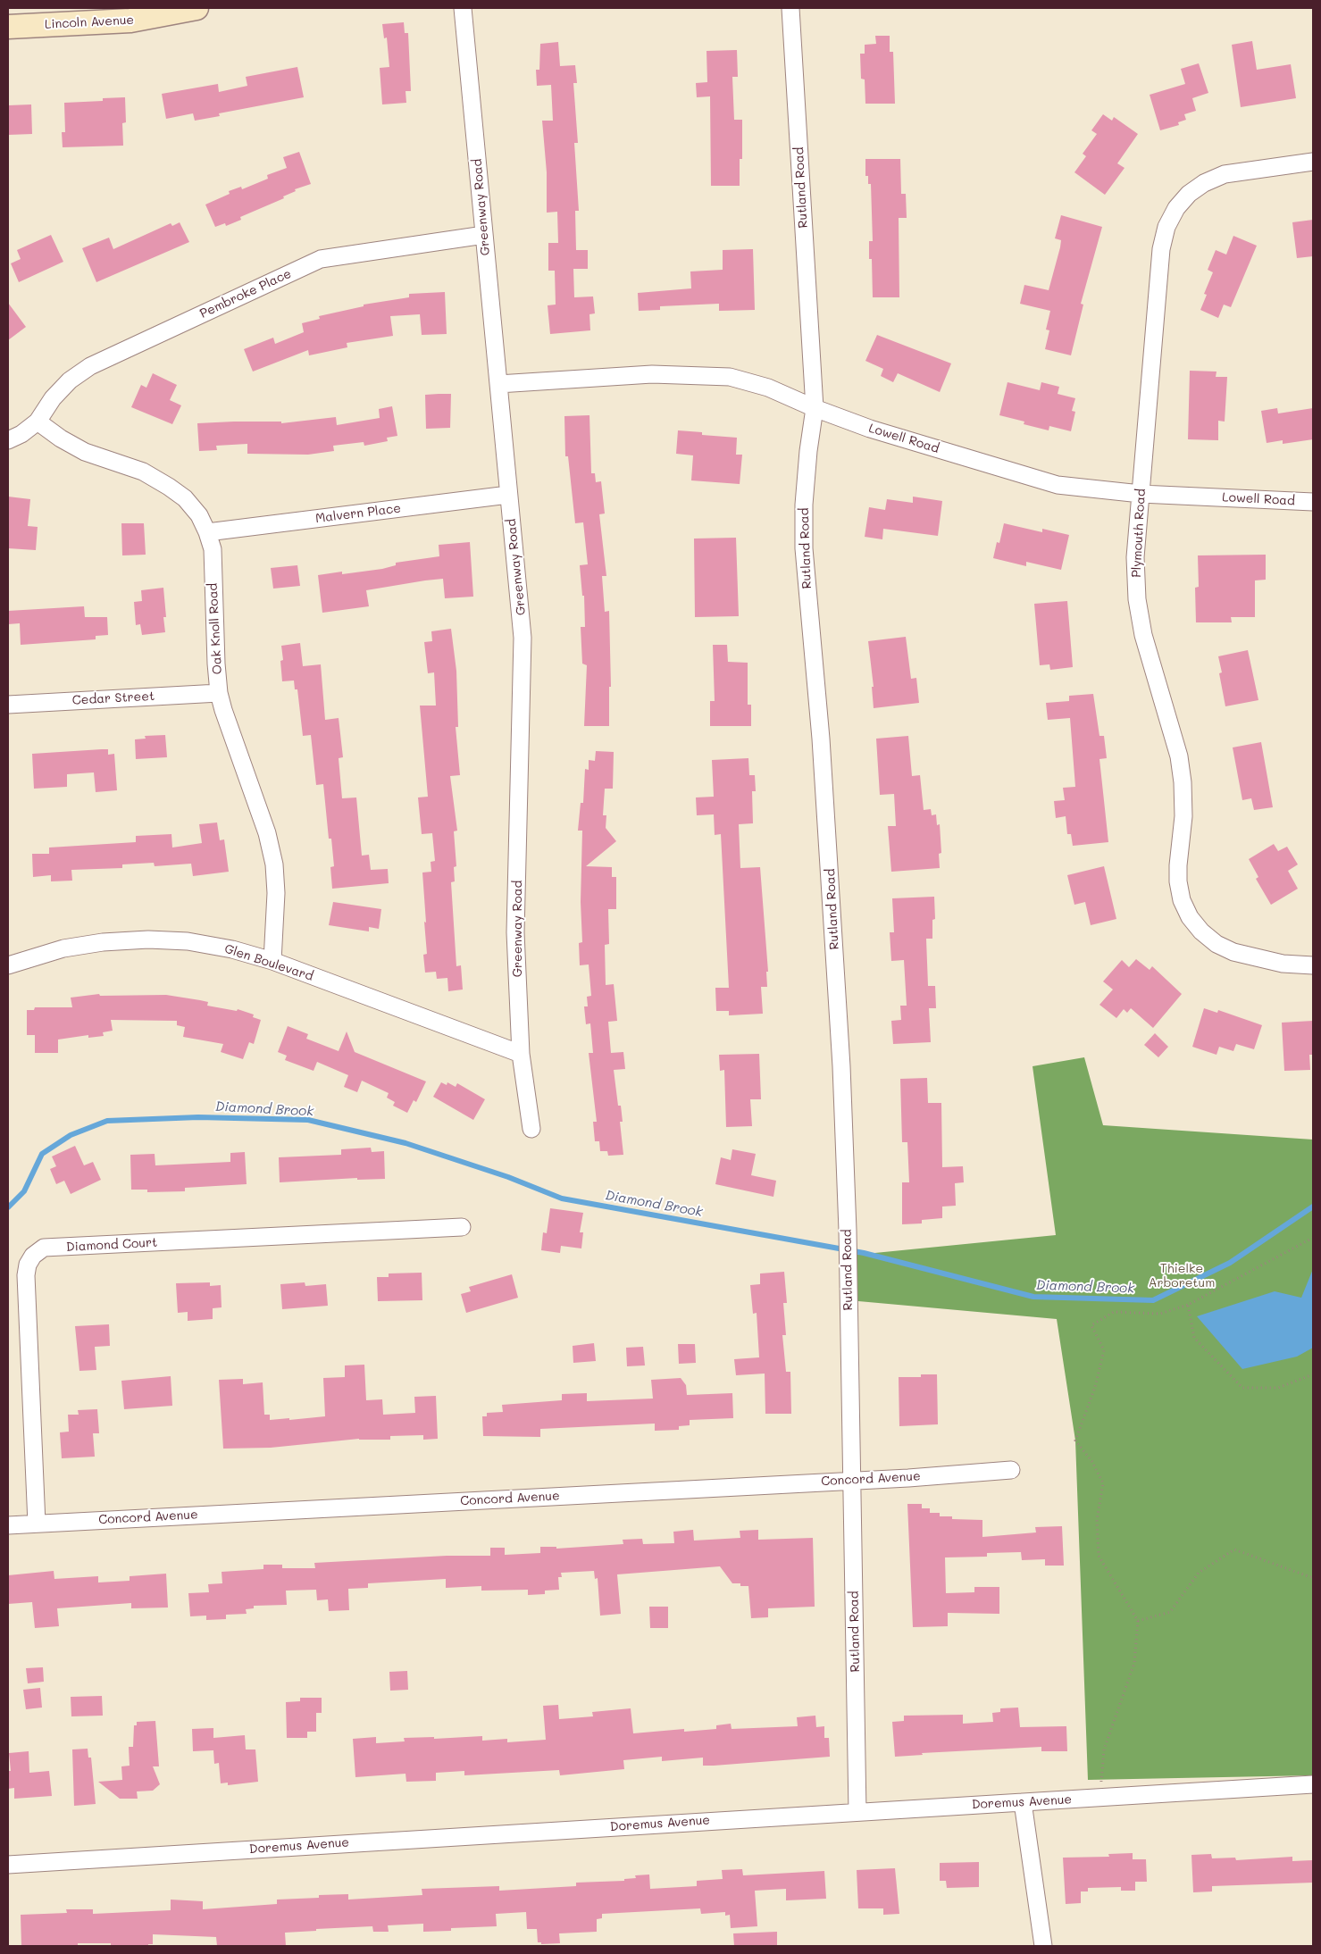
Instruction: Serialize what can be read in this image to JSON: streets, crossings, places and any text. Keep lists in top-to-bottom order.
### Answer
{
  "streets": {
    "main road": ["Lincoln Avenue"],
    "street": [
      "Rutland Road",
      "Greenway Road",
      "Pembroke Place",
      "Lowell Road",
      "Malvern Place",
      "Plymouth Road",
      "Oak Knoll Road",
      "Cedar Street",
      "Glen Boulevard",
      "Diamond Court",
      "Concord Avenue",
      "Doremus Avenue"
    ]
  },
  "crossings": [
    ["Rutland Road", "Lowell Road"],
    ["Rutland Road", "Concord Avenue"],
    ["Rutland Road", "Doremus Avenue"],
    ["Greenway Road", "Pembroke Place"],
    ["Greenway Road", "Lowell Road"],
    ["Greenway Road", "Malvern Place"],
    ["Greenway Road", "Glen Boulevard"],
    ["Pembroke Place", "Oak Knoll Road"],
    ["Lowell Road", "Plymouth Road"],
    ["Malvern Place", "Oak Knoll Road"],
    ["Oak Knoll Road", "Cedar Street"],
    ["Oak Knoll Road", "Glen Boulevard"],
    ["Diamond Court", "Concord Avenue"]
  ],
  "water": ["Diamond Brook"],
  "parks": ["Thielke Arboretum"]
}
